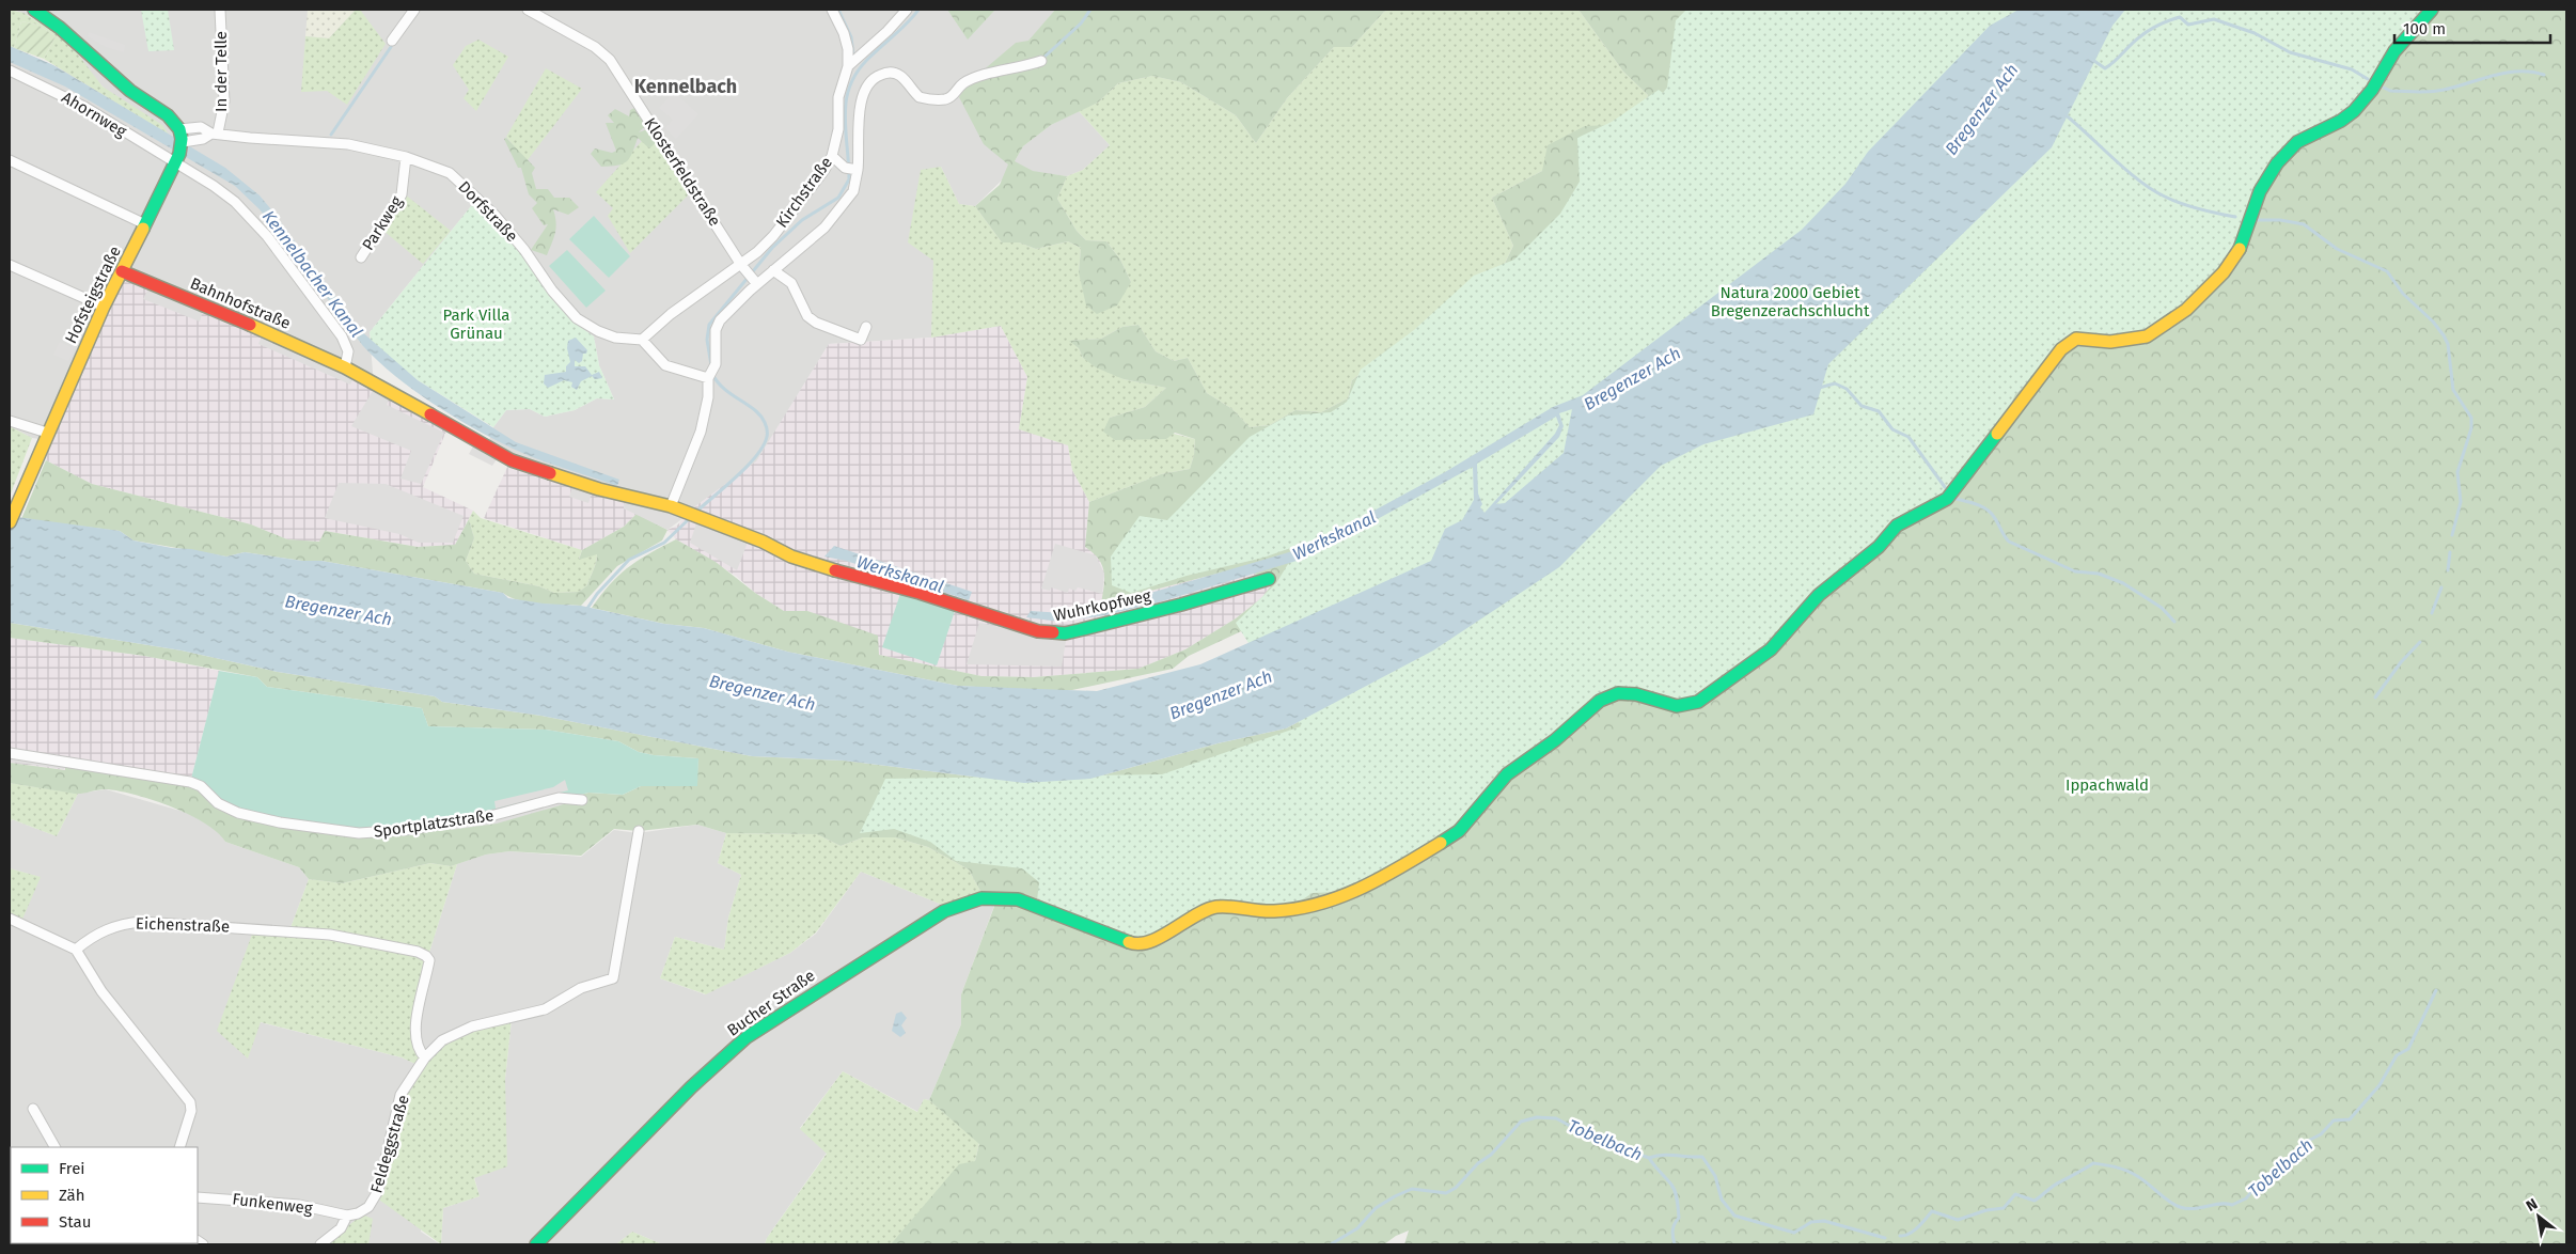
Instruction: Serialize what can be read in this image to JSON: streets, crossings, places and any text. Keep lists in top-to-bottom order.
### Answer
{
  "streets": {
    "street": [
      "In der Telle",
      "Ahornweg",
      "Klosterfeldstraße",
      "Kirchstraße",
      "Dorfstraße",
      "Parkweg",
      "Hofsteigstraße",
      "Bahnhofstraße",
      "Wuhrkopfweg",
      "Sportplatzstraße",
      "Eichenstraße",
      "Bucher Straße",
      "Feldeggstraße",
      "Funkenweg"
    ]
  },
  "crossings": [
    ["In der Telle", "Dorfstraße"],
    ["Ahornweg", "Hofsteigstraße"],
    ["Ahornweg", "Bahnhofstraße"],
    ["Klosterfeldstraße", "Kirchstraße"],
    ["Kirchstraße", "Dorfstraße"],
    ["Dorfstraße", "Parkweg"],
    ["Dorfstraße", "Hofsteigstraße"],
    ["Hofsteigstraße", "Bahnhofstraße"],
    ["Bahnhofstraße", "Wuhrkopfweg"],
    ["Eichenstraße", "Feldeggstraße"],
    ["Feldeggstraße", "Funkenweg"]
  ],
  "districts": ["Kennelbach"],
  "water": [
    "Bregenzer Ach",
    "Kennelbacher Kanal",
    "Werkskanal",
    "Tobelbach"
  ],
  "parks": ["Natura 2000 Gebiet Bregenzerachschlucht", "Park Villa Grünau", "Ippachwald"],
  "legend": ["Frei", "Zäh", "Stau"],
  "scale_bar": "100 m",
  "north": "top left"
}
